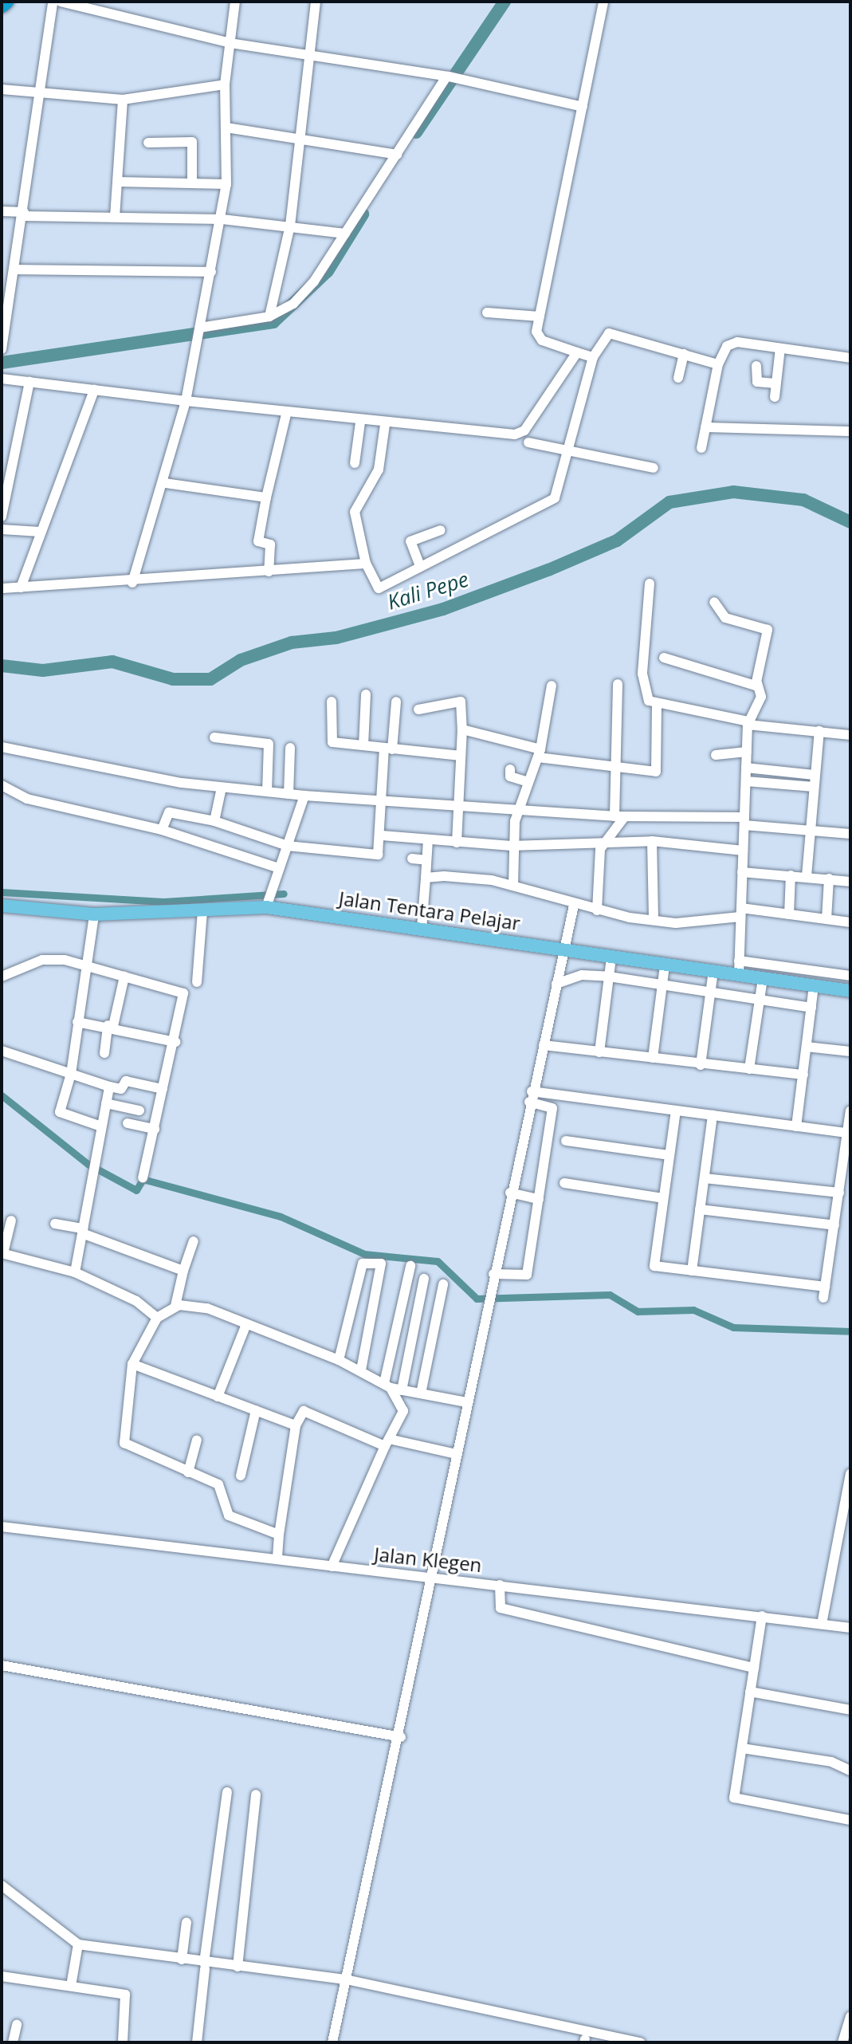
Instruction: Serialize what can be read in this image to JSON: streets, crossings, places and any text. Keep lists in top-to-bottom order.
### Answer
{
  "streets": {
    "main road": ["Jalan Tentara Pelajar"],
    "street": ["Jalan Klegen"]
  },
  "water": ["Kali Pepe"]
}
